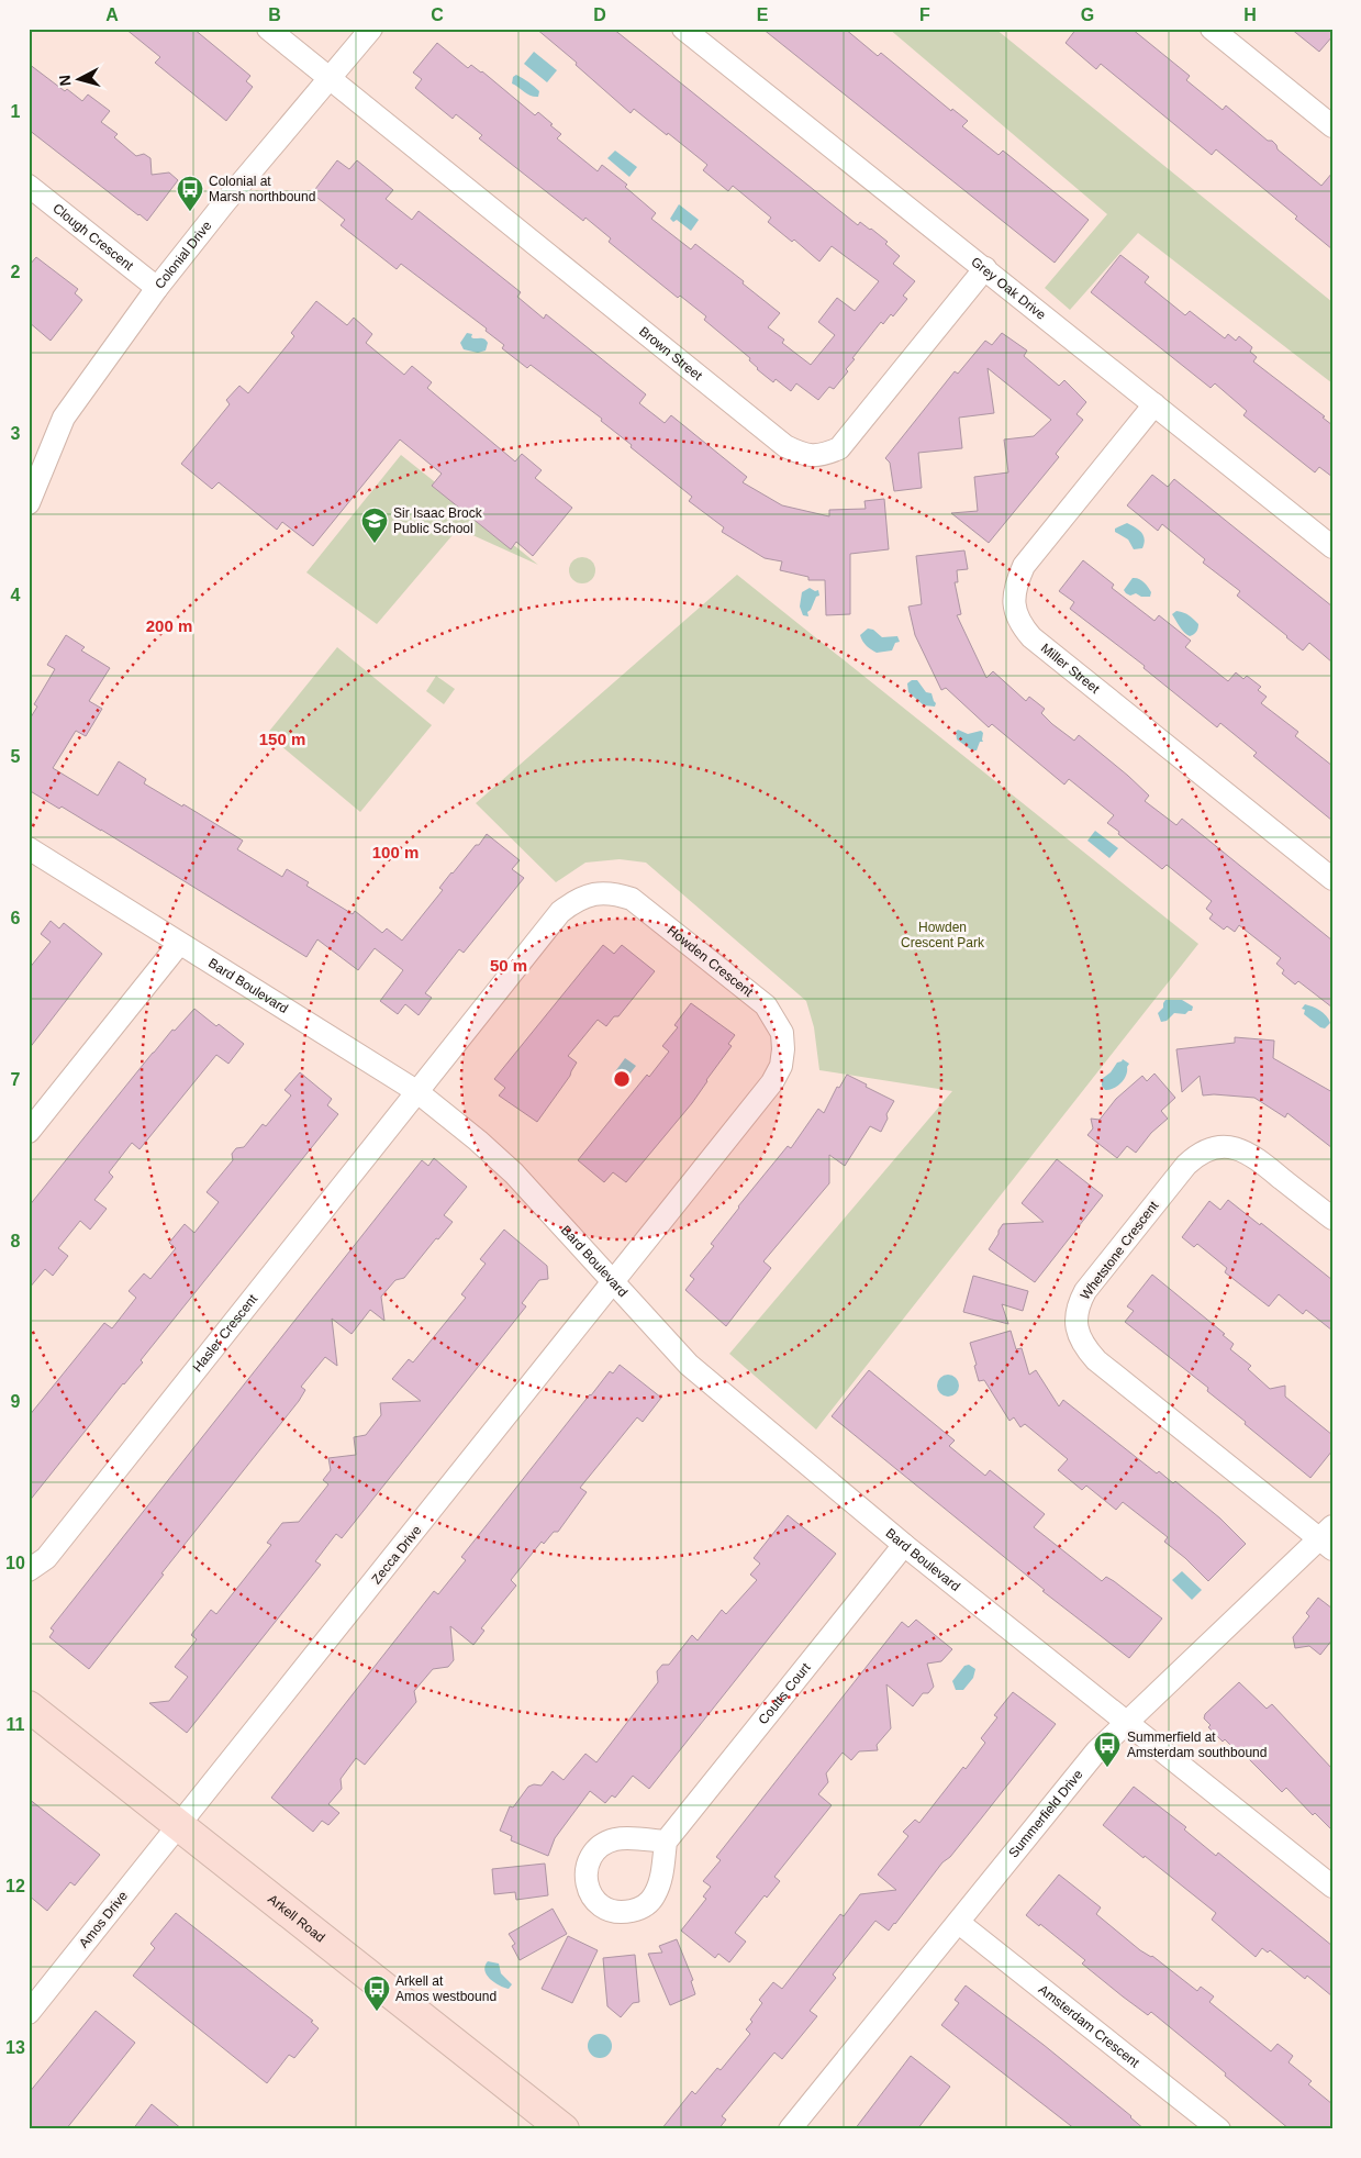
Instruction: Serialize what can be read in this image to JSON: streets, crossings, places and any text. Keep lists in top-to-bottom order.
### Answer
{
  "streets": {
    "main road": ["Arkell Road"],
    "street": [
      "Clough Crescent",
      "Colonial Drive",
      "Grey Oak Drive",
      "Brown Street",
      "Miller Street",
      "Howden Crescent",
      "Bard Boulevard",
      "Whetstone Crescent",
      "Hasler Crescent",
      "Zecca Drive",
      "Coutts Court",
      "Summerfield Drive",
      "Amos Drive",
      "Amsterdam Crescent"
    ]
  },
  "crossings": [
    ["Clough Crescent", "Colonial Drive"],
    ["Colonial Drive", "Brown Street"],
    ["Grey Oak Drive", "Brown Street"],
    ["Grey Oak Drive", "Miller Street"],
    ["Howden Crescent", "Bard Boulevard"],
    ["Howden Crescent", "Hasler Crescent"],
    ["Howden Crescent", "Zecca Drive"],
    ["Bard Boulevard", "Hasler Crescent"],
    ["Bard Boulevard", "Zecca Drive"],
    ["Bard Boulevard", "Coutts Court"],
    ["Bard Boulevard", "Summerfield Drive"],
    ["Whetstone Crescent", "Summerfield Drive"],
    ["Zecca Drive", "Arkell Road"],
    ["Zecca Drive", "Amos Drive"],
    ["Summerfield Drive", "Amsterdam Crescent"],
    ["Arkell Road", "Amos Drive"]
  ],
  "parks": ["Howden Crescent Park"],
  "places": {
    "bus stop": ["Colonial at Marsh northbound", "Summerfield at Amsterdam southbound", "Arkell at Amos westbound"],
    "school or university": ["Sir Isaac Brock Public School"]
  },
  "north": "left",
  "grid": {
    "columns": [
      "A",
      "B",
      "C",
      "D",
      "E",
      "F",
      "G",
      "H"
    ],
    "rows": [
      "1",
      "2",
      "3",
      "4",
      "5",
      "6",
      "7",
      "8",
      "9",
      "10",
      "11",
      "12",
      "13"
    ]
  },
  "rings": [
    "200 m",
    "150 m",
    "100 m",
    "50 m"
  ]
}
